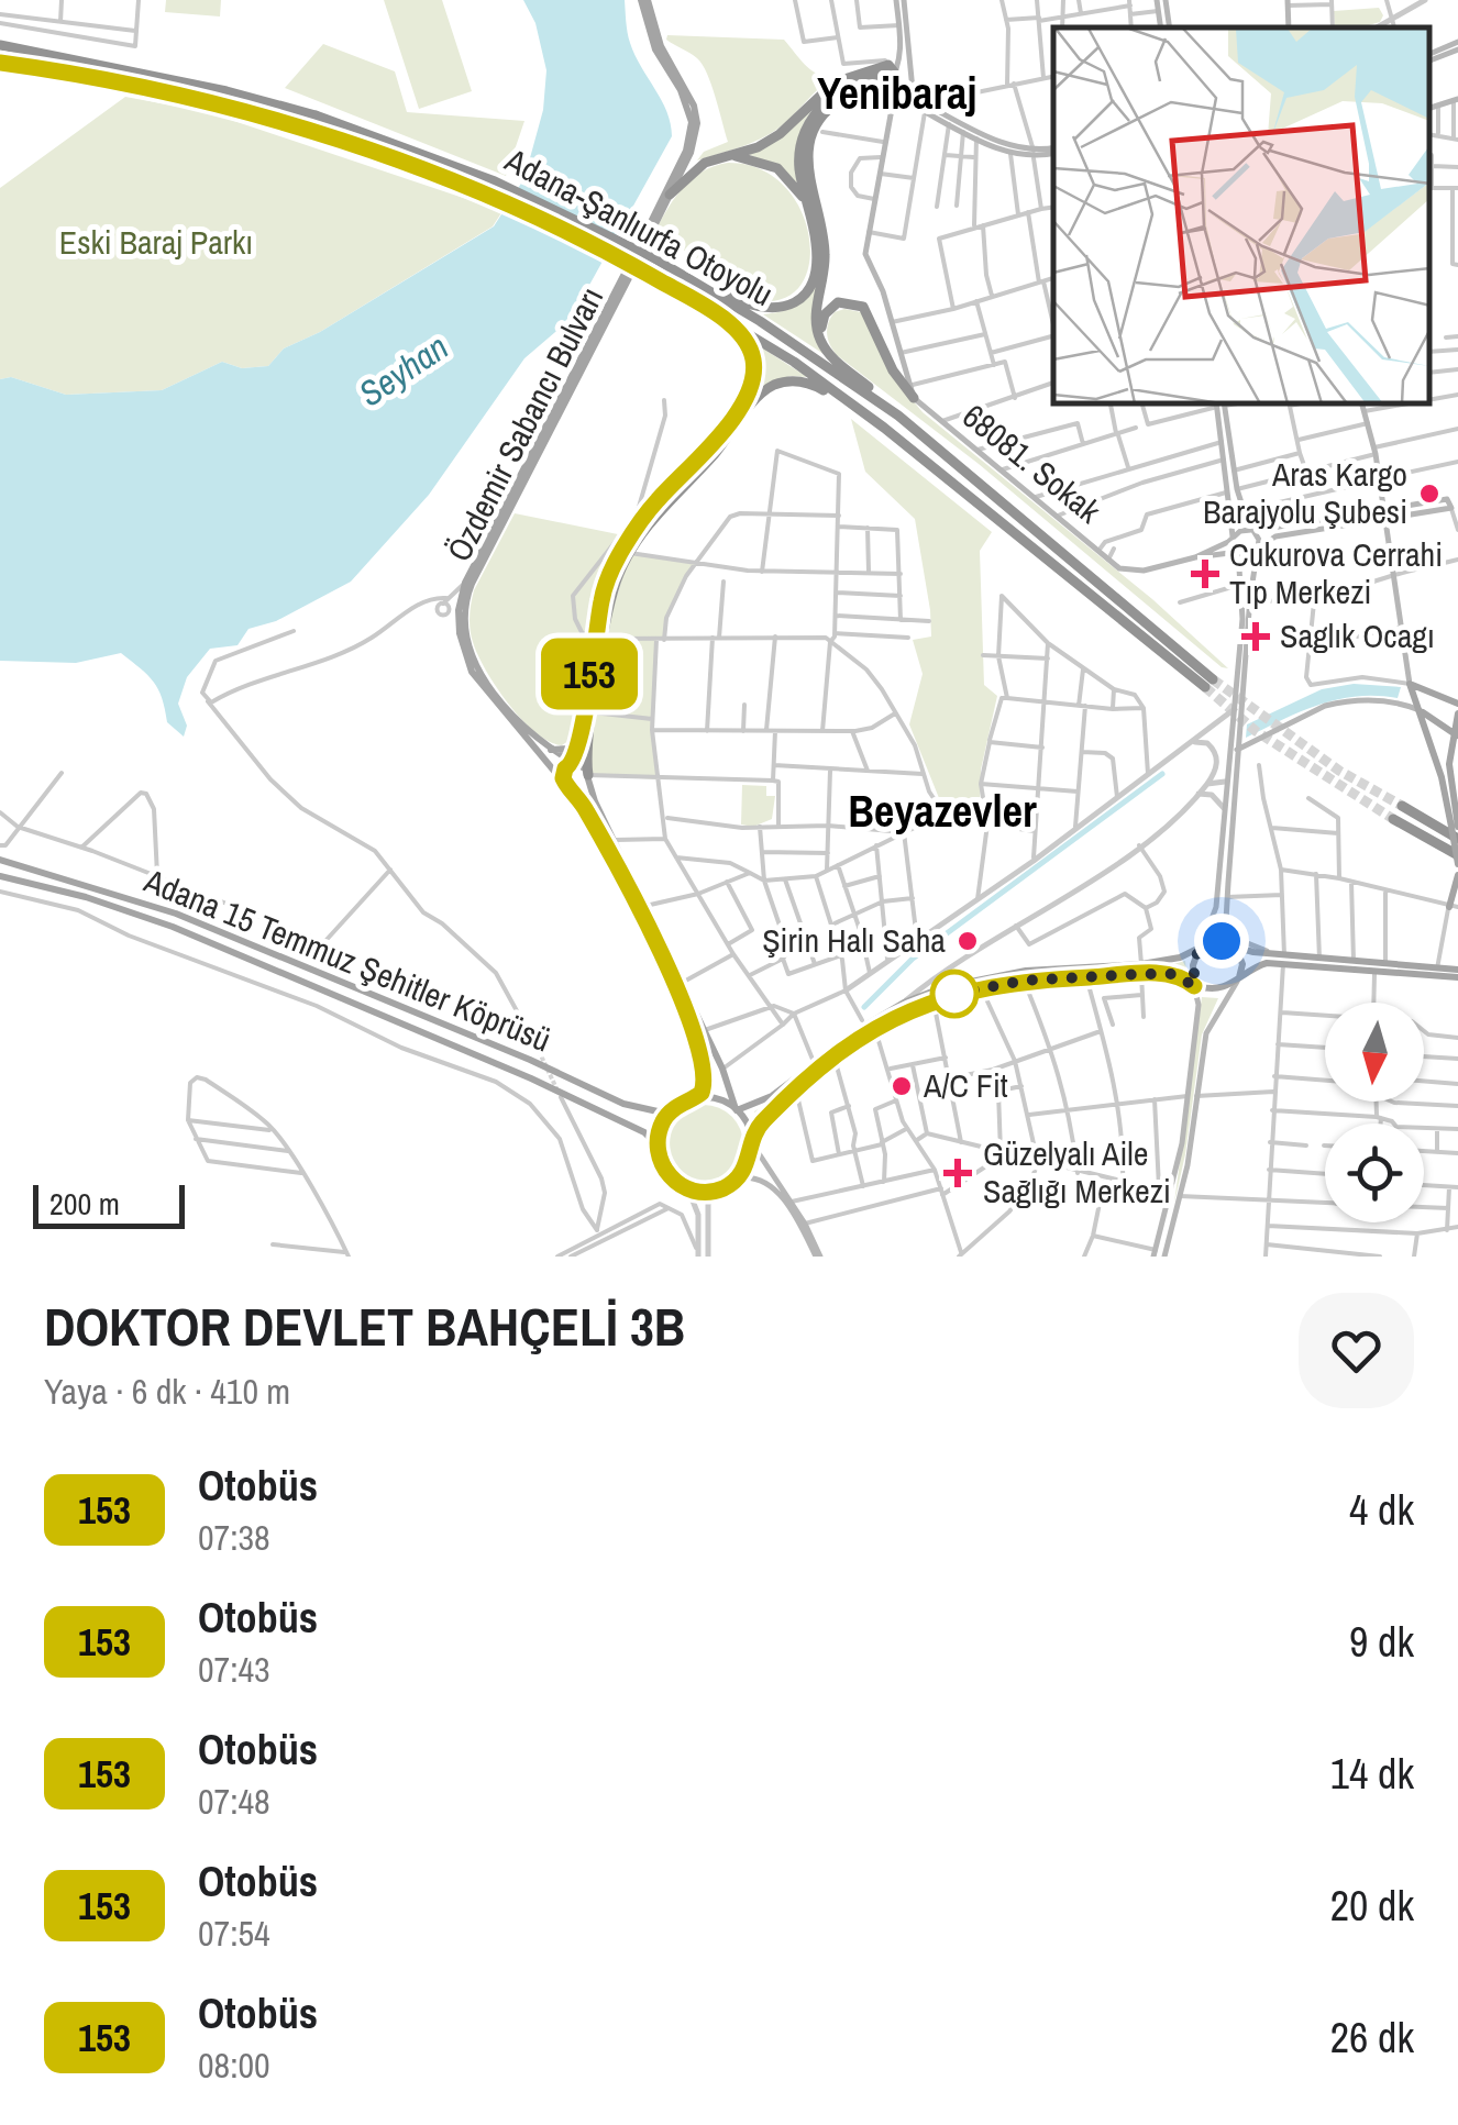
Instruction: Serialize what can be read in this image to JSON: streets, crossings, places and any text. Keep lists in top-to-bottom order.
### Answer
{
  "streets": {
    "highway": ["Adana-Şanlıurfa Otoyolu"],
    "main road": ["Özdemir Sabancı Bulvarı", "68081. Sokak", "Adana 15 Temmuz Şehitler Köprüsü"]
  },
  "crossings": [
    ["Özdemir Sabancı Bulvarı", "Adana 15 Temmuz Şehitler Köprüsü"]
  ],
  "districts": ["Yenibaraj", "Beyazevler"],
  "water": ["Seyhan"],
  "parks": ["Eski Baraj Parkı"],
  "places": {
    "other": ["Aras Kargo Barajyolu Şubesi", "Şirin Halı Saha", "A/C Fit"],
    "health": ["Cukurova Cerrahi Tıp Merkezi", "Saglık Ocagı", "Güzelyalı Aile Sağlığı Merkezi"]
  },
  "lines": ["bus line 153"],
  "scale_bar": "200 m",
  "north": "bottom",
  "page": {
    "on_map": "153",
    "scale": "200 m",
    "heading": ["DOKTOR DEVLET BAHÇELİ 3B", "Yaya · 6 dk · 410 m"],
    "list": [
      {
        "mark": "153",
        "name": "Otobüs",
        "note": "07:38",
        "value": "4 dk"
      },
      {
        "mark": "153",
        "name": "Otobüs",
        "note": "07:43",
        "value": "9 dk"
      },
      {
        "mark": "153",
        "name": "Otobüs",
        "note": "07:48",
        "value": "14 dk"
      },
      {
        "mark": "153",
        "name": "Otobüs",
        "note": "07:54",
        "value": "20 dk"
      },
      {
        "mark": "153",
        "name": "Otobüs",
        "note": "08:00",
        "value": "26 dk"
      }
    ]
  }
}
